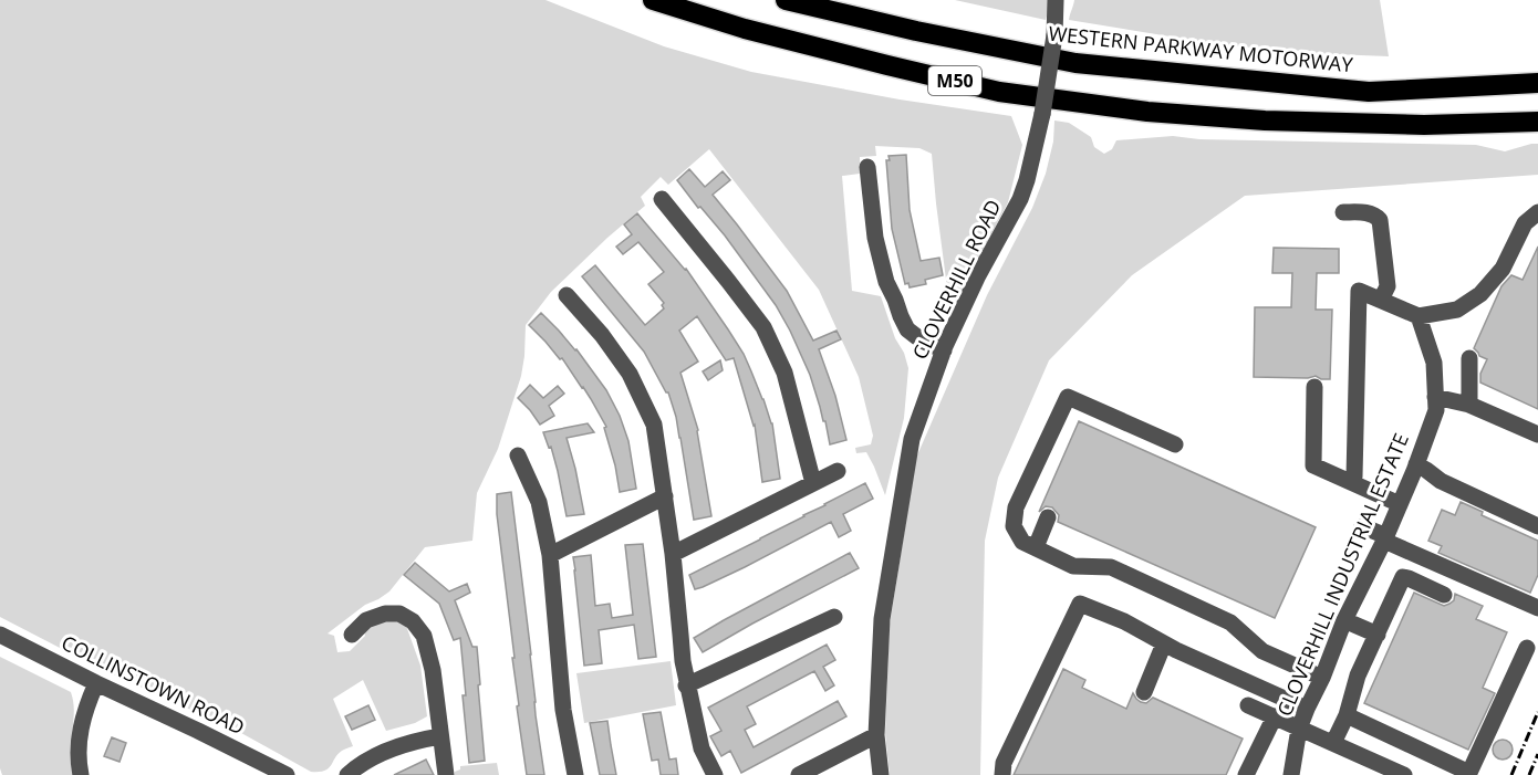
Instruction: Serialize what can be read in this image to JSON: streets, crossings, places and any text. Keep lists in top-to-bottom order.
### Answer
{
  "streets": {
    "highway": ["WESTERN PARKWAY MOTORWAY", "M50"],
    "street": ["CLOVERHILL ROAD", "CLOVERHILL INDUSTRIAL ESTATE", "COLLINSTOWN ROAD"]
  }
}
